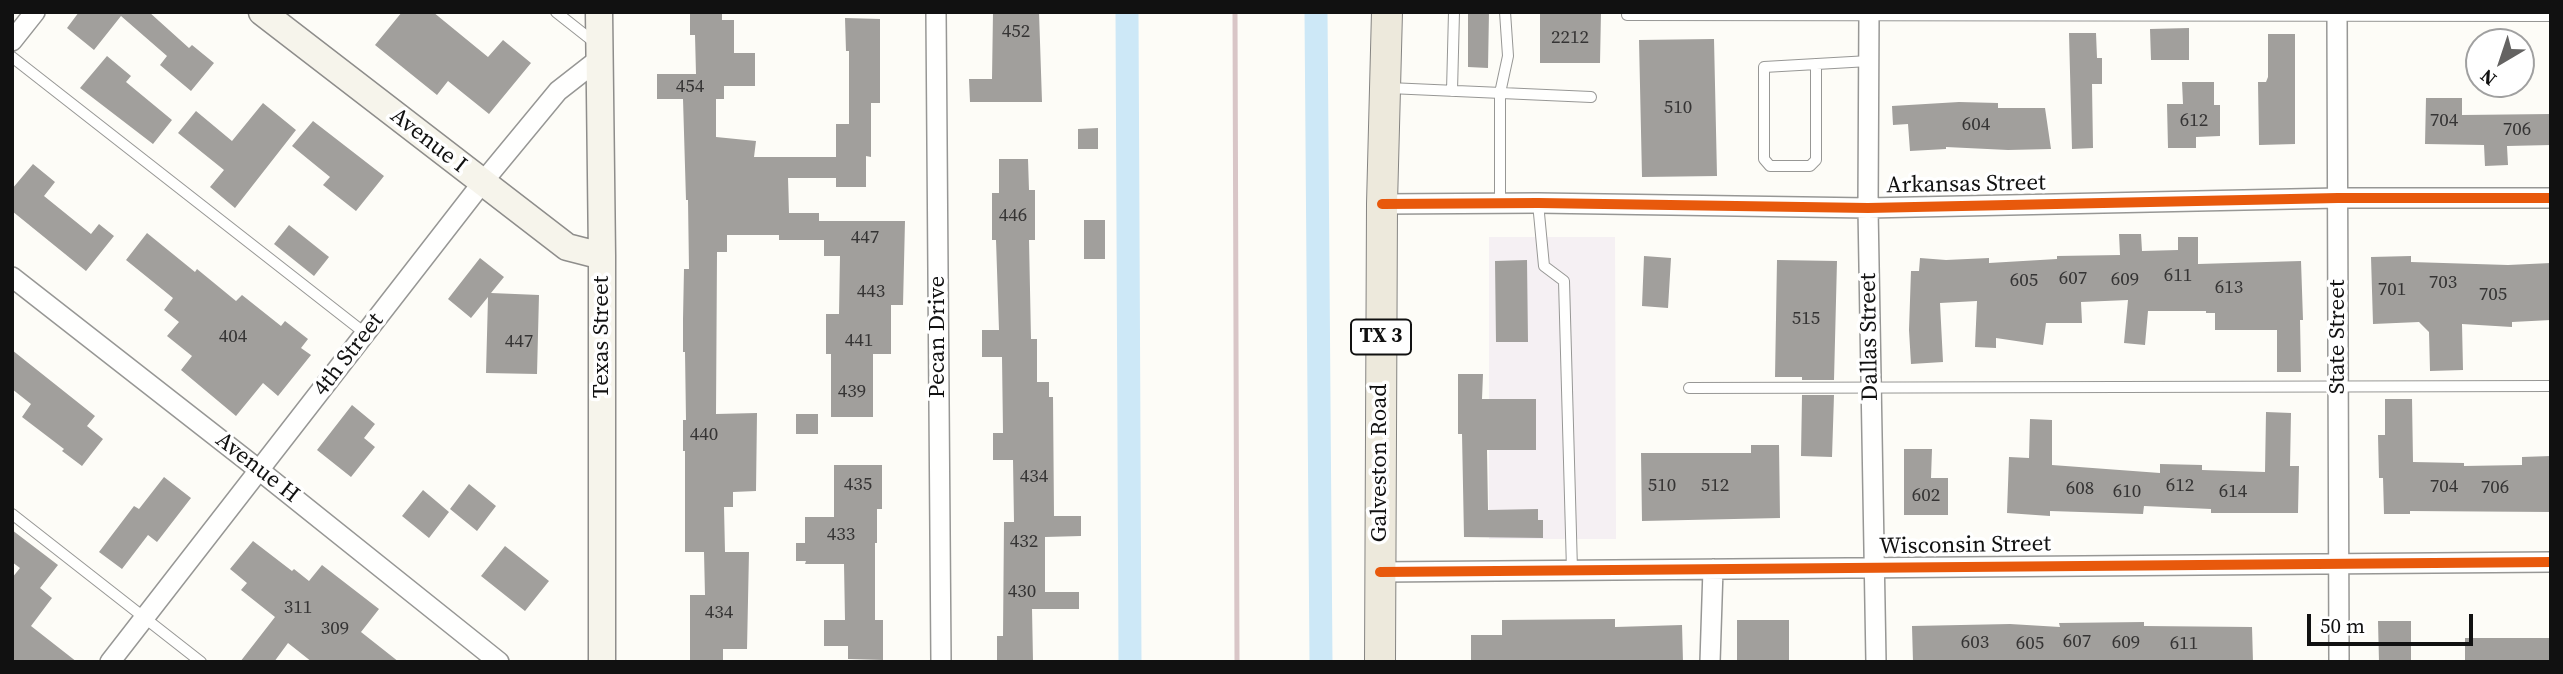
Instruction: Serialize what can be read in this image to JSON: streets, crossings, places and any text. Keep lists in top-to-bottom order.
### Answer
{
  "streets": {
    "main road": ["TX 3", "Galveston Road"],
    "street": [
      "Avenue I",
      "Arkansas Street",
      "Texas Street",
      "Pecan Drive",
      "Dallas Street",
      "State Street",
      "4th Street",
      "Avenue H",
      "Wisconsin Street"
    ]
  },
  "crossings": [
    ["Avenue I", "Texas Street"],
    ["Avenue I", "4th Street"],
    ["Arkansas Street", "Dallas Street"],
    ["Arkansas Street", "State Street"],
    ["Arkansas Street", "Galveston Road"],
    ["Texas Street", "4th Street"],
    ["Dallas Street", "Wisconsin Street"],
    ["State Street", "Wisconsin Street"],
    ["4th Street", "Avenue H"],
    ["Galveston Road", "Wisconsin Street"]
  ],
  "house_numbers": [
    "452",
    "2212",
    "454",
    "510",
    "612",
    "704",
    "604",
    "706",
    "446",
    "447",
    "611",
    "607",
    "609",
    "605",
    "703",
    "613",
    "701",
    "443",
    "705",
    "515",
    "404",
    "441",
    "447",
    "439",
    "440",
    "434",
    "435",
    "510",
    "512",
    "612",
    "704",
    "706",
    "608",
    "610",
    "614",
    "602",
    "433",
    "432",
    "430",
    "311",
    "434",
    "309",
    "607",
    "603",
    "609",
    "605",
    "611"
  ],
  "scale_bar": "50 m",
  "north": "bottom left"
}
